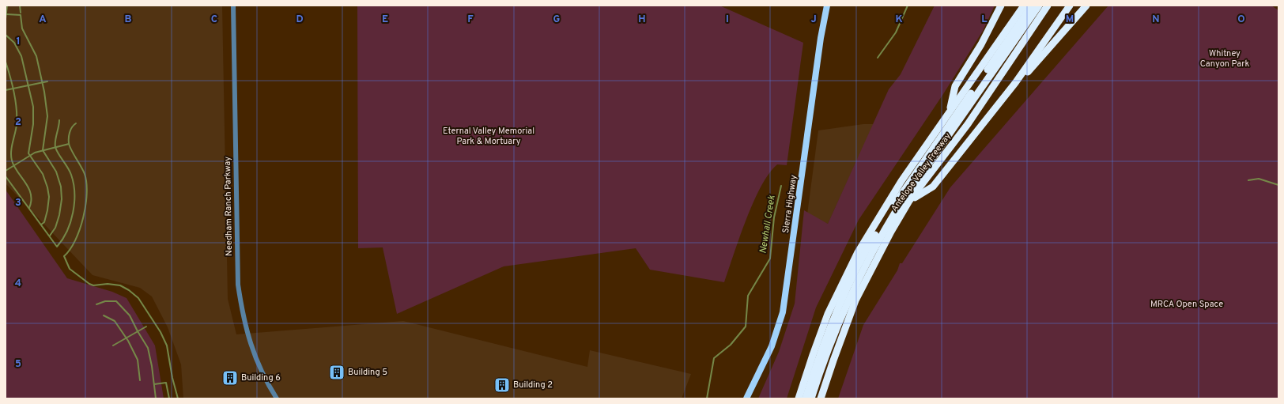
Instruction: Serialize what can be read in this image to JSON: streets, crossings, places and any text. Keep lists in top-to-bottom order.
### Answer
{
  "streets": {
    "highway": ["Antelope Valley Freeway"],
    "main road": ["Sierra Highway"],
    "street": ["Needham Ranch Parkway"]
  },
  "water": ["Newhall Creek"],
  "parks": ["Whitney Canyon Park", "Eternal Valley Memorial Park & Mortuary", "MRCA Open Space"],
  "places": {
    "building": ["Building 5", "Building 6", "Building 2"]
  },
  "grid": {
    "columns": [
      "A",
      "B",
      "C",
      "D",
      "E",
      "F",
      "G",
      "H",
      "I",
      "J",
      "K",
      "L",
      "M",
      "N",
      "O"
    ],
    "rows": [
      "1",
      "2",
      "3",
      "4",
      "5"
    ]
  }
}
